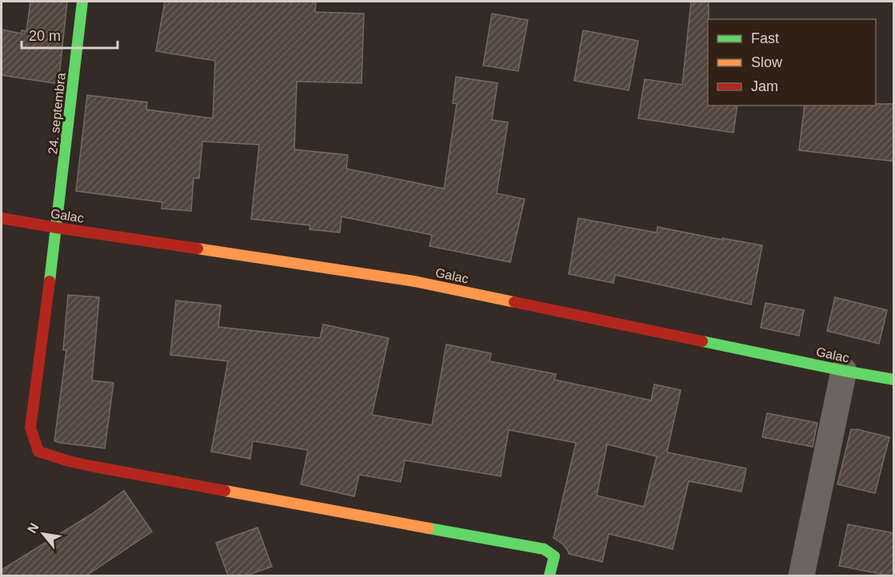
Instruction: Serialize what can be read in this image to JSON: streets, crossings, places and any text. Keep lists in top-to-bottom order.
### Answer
{
  "streets": {
    "street": ["24. septembra", "Galac"]
  },
  "crossings": [
    ["24. septembra", "Galac"]
  ],
  "legend": ["Fast", "Slow", "Jam"],
  "scale_bar": "20 m",
  "north": "top left"
}
